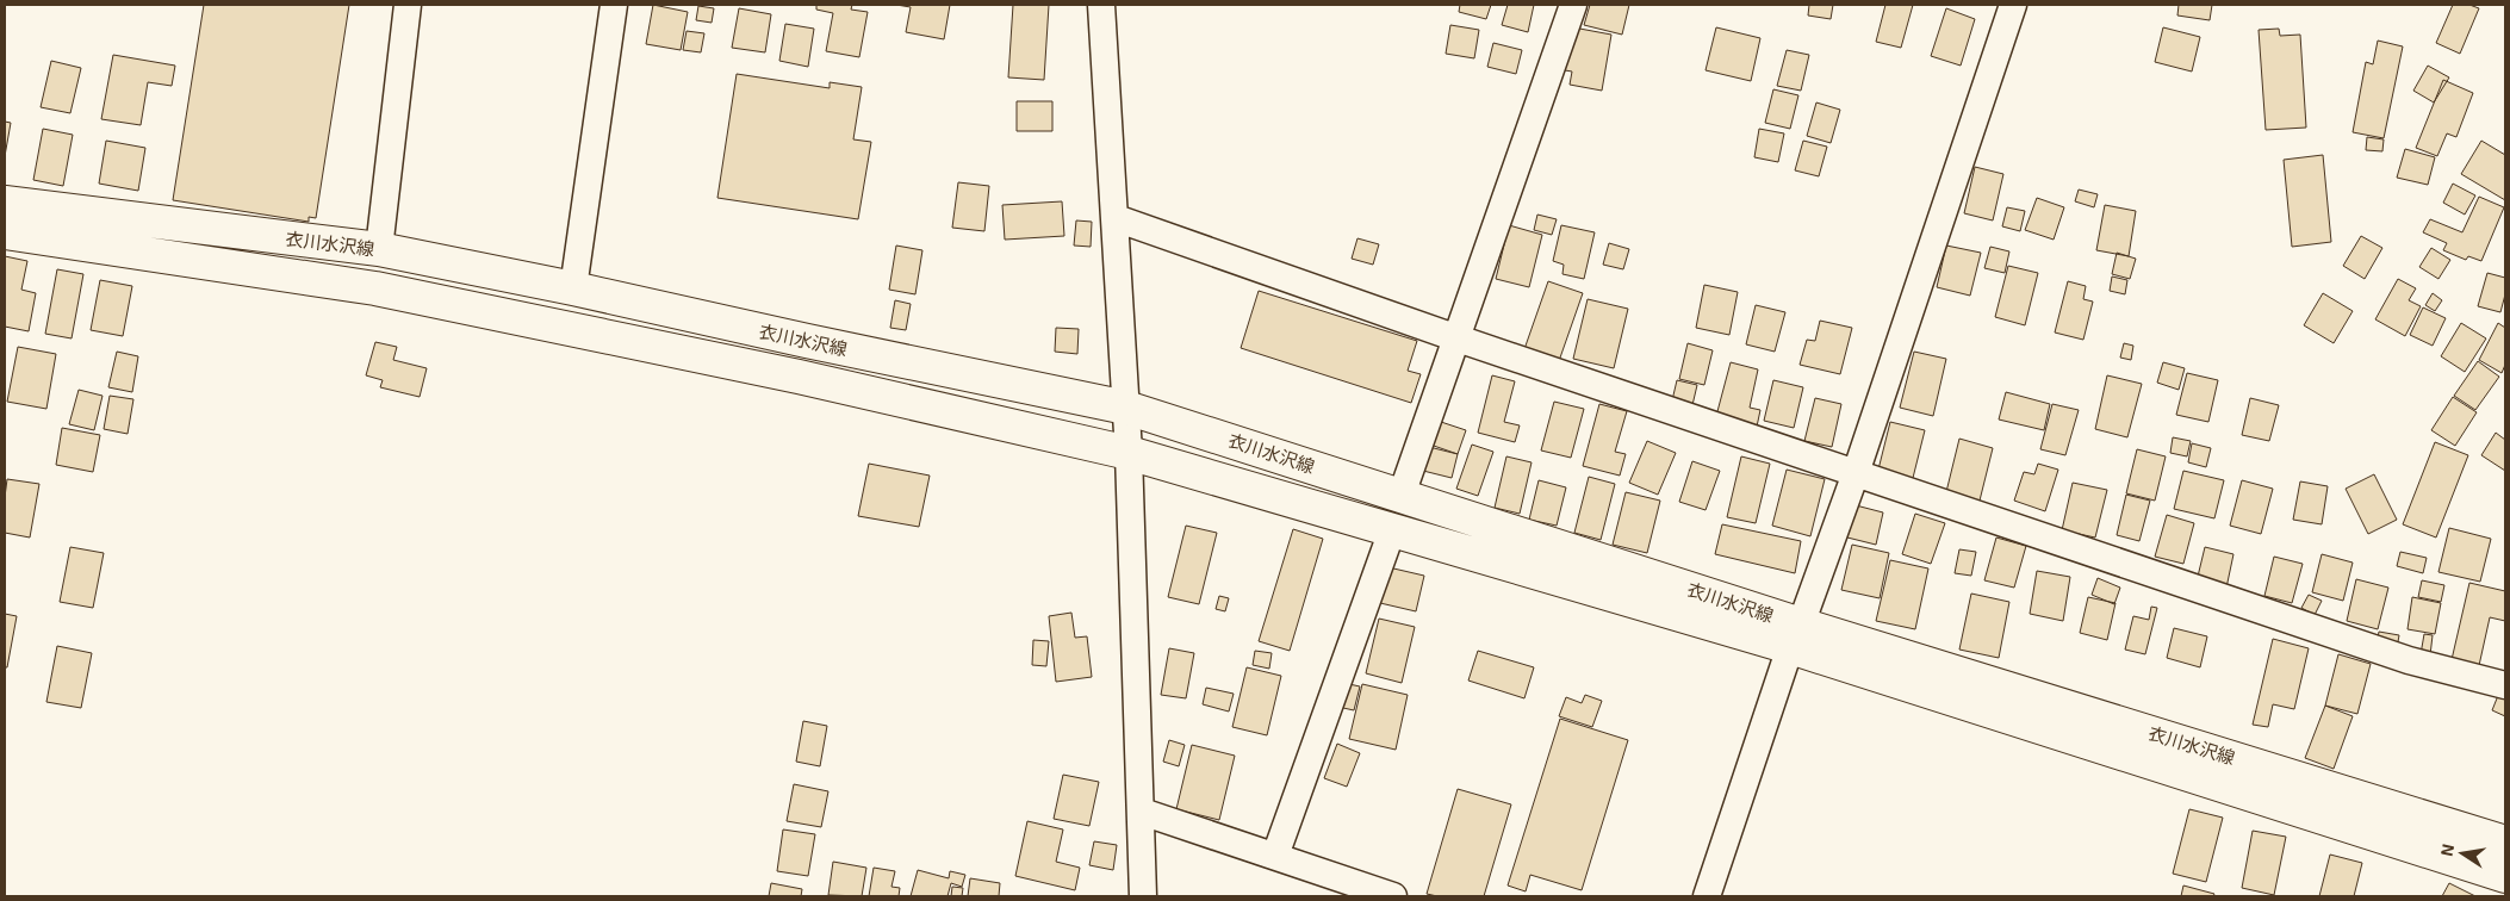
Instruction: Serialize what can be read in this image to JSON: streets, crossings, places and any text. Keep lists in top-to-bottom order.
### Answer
{
  "streets": {
    "main road": ["衣川水沢線"]
  },
  "north": "left"
}
